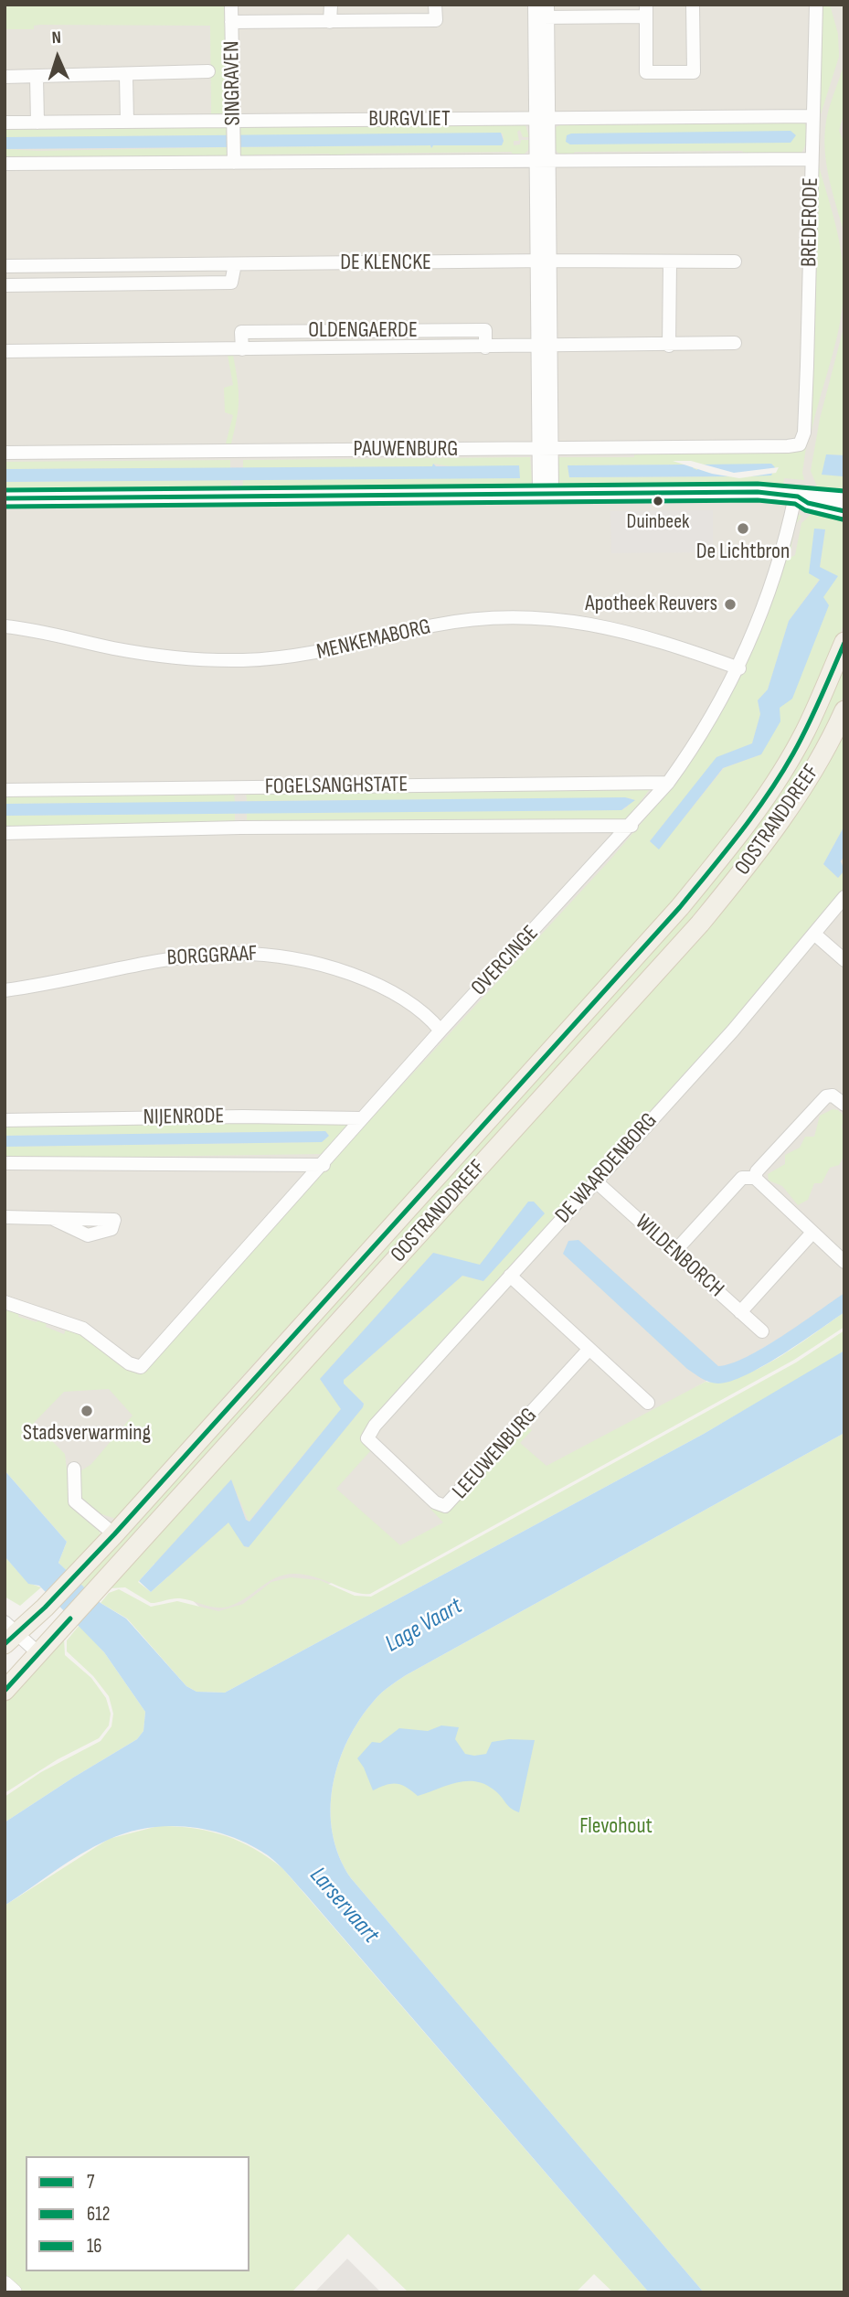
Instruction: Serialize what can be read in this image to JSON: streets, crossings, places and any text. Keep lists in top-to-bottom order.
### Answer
{
  "streets": {
    "main road": ["OOSTRANDDREEF"],
    "street": [
      "SINGRAVEN",
      "BURGVLIET",
      "BREDERODE",
      "DE KLENCKE",
      "OLDENGAERDE",
      "PAUWENBURG",
      "MENKEMABORG",
      "FOGELSANGHSTATE",
      "BORGGRAAF",
      "OVERCINGE",
      "NIJENRODE",
      "DE WAARDENBORG",
      "WILDENBORCH",
      "LEEUWENBURG"
    ]
  },
  "crossings": [
    ["SINGRAVEN", "BURGVLIET"],
    ["BURGVLIET", "BREDERODE"],
    ["BREDERODE", "PAUWENBURG"],
    ["PAUWENBURG", "OVERCINGE"],
    ["MENKEMABORG", "OVERCINGE"],
    ["FOGELSANGHSTATE", "OVERCINGE"],
    ["BORGGRAAF", "OVERCINGE"],
    ["OVERCINGE", "NIJENRODE"],
    ["DE WAARDENBORG", "WILDENBORCH"],
    ["DE WAARDENBORG", "LEEUWENBURG"]
  ],
  "water": ["Lage Vaart", "Larservaart"],
  "parks": ["Flevohout"],
  "places": [
    "Duinbeek",
    "De Lichtbron",
    "Apotheek Reuvers",
    "Stadsverwarming"
  ],
  "lines": ["transit line 16", "transit line 7", "transit line 612"],
  "legend": ["7", "612", "16"],
  "north": "top"
}
